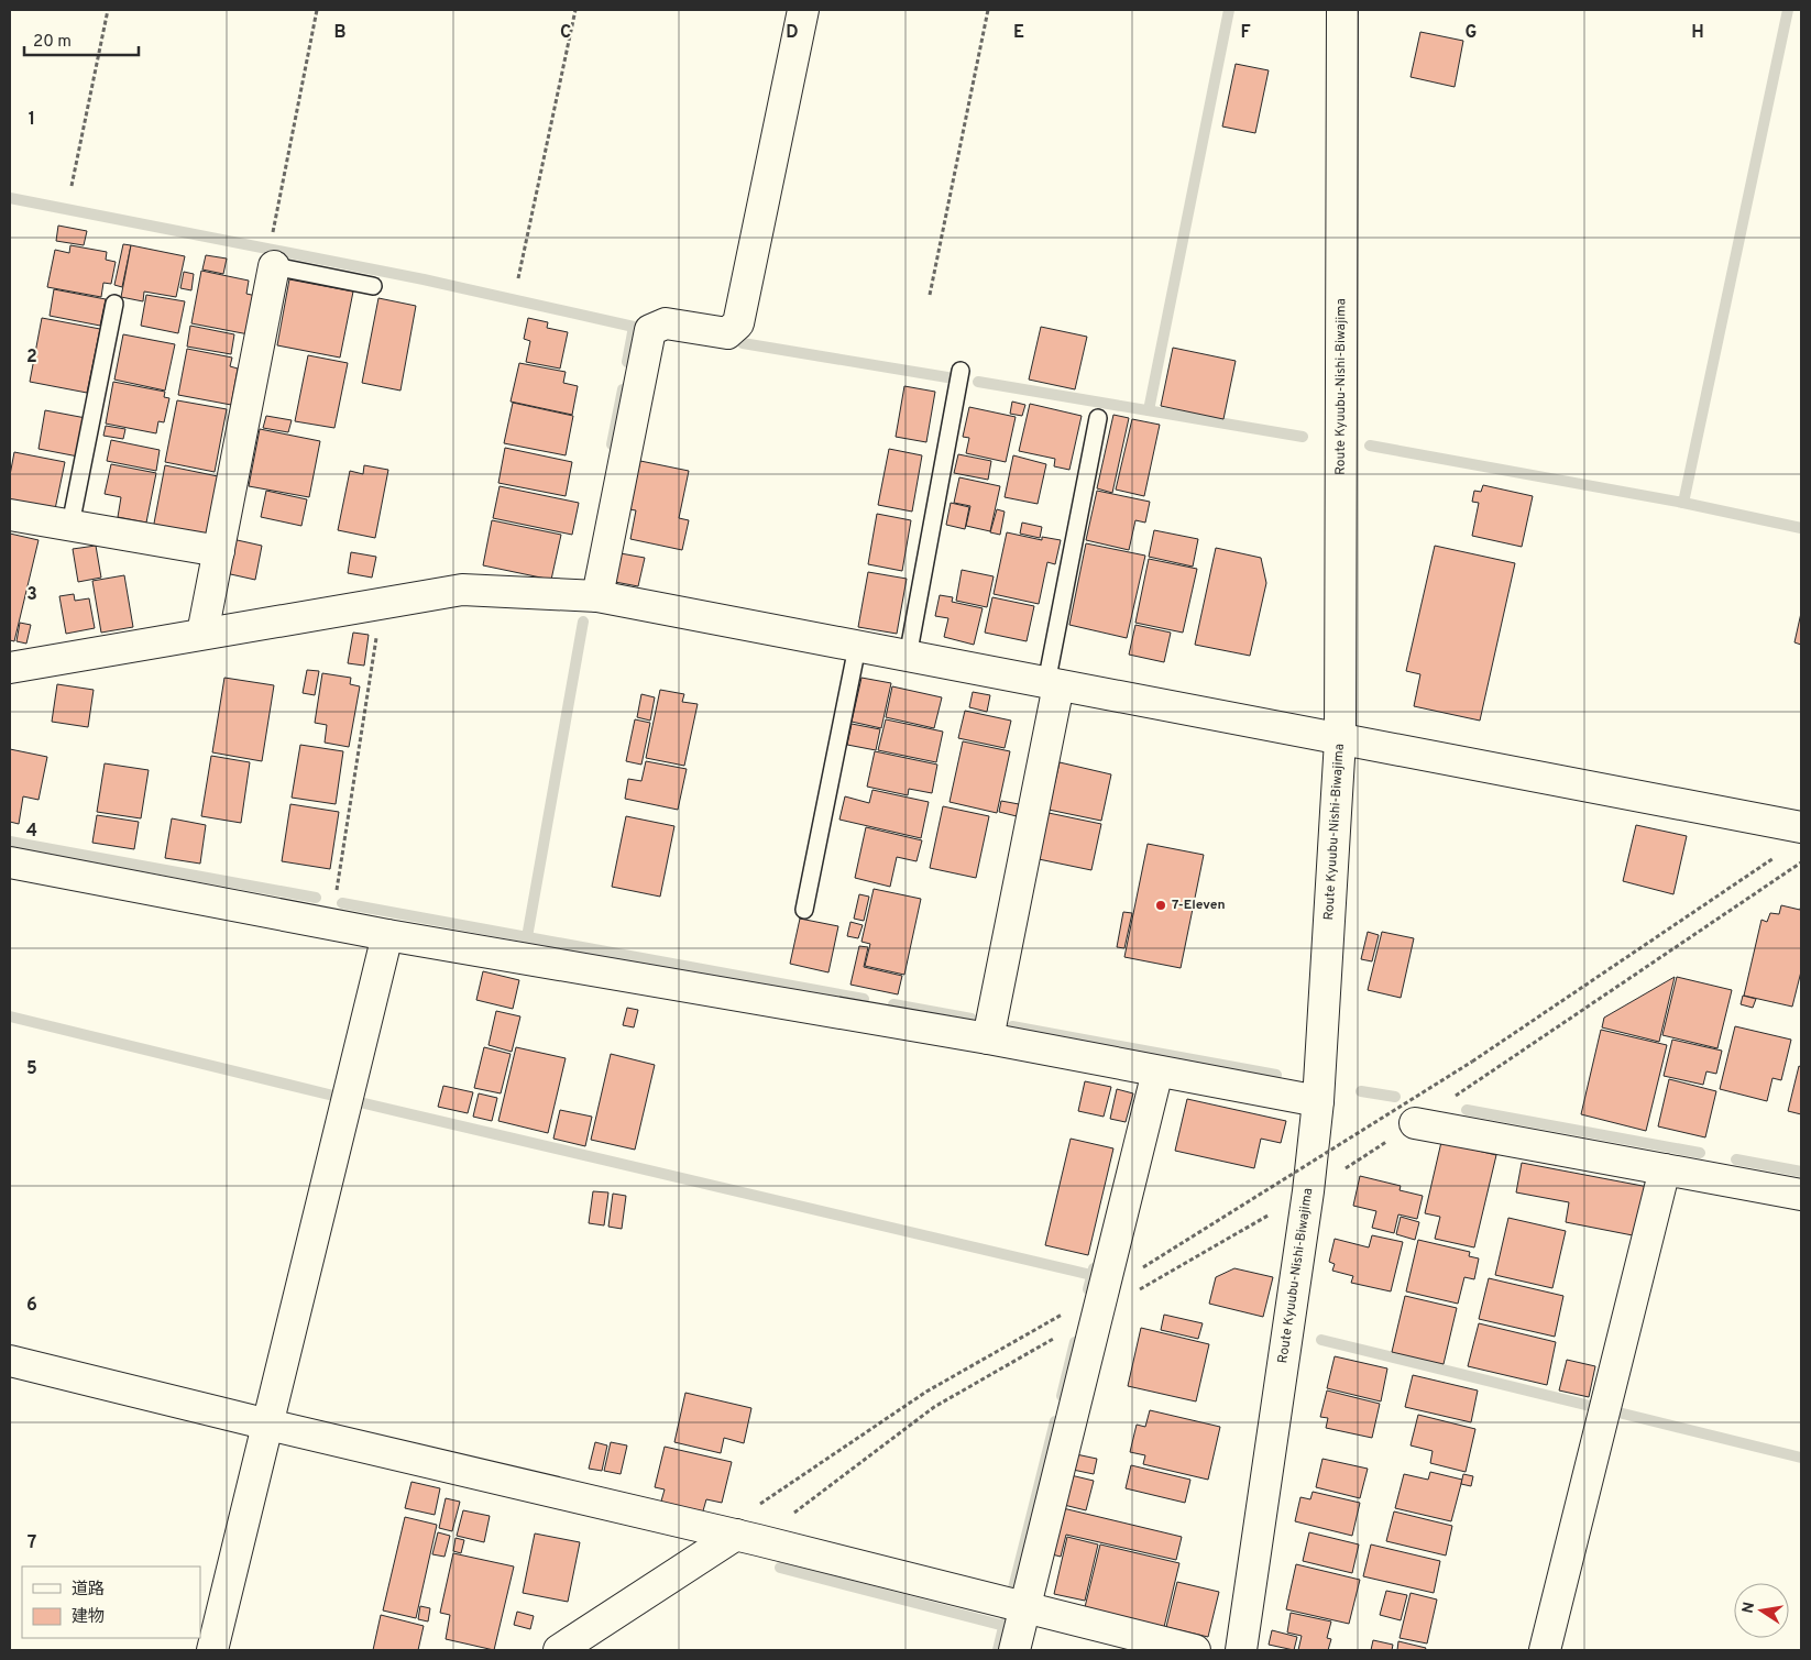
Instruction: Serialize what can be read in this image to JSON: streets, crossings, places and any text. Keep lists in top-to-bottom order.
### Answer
{
  "streets": {
    "street": ["Route Kyuubu-Nishi-Biwajima"]
  },
  "places": ["7-Eleven"],
  "legend": ["道路", "建物"],
  "scale_bar": "20 m",
  "north": "left",
  "grid": {
    "columns": [
      "B",
      "C",
      "D",
      "E",
      "F",
      "G",
      "H"
    ],
    "rows": [
      "1",
      "2",
      "3",
      "4",
      "5",
      "6",
      "7"
    ]
  }
}
